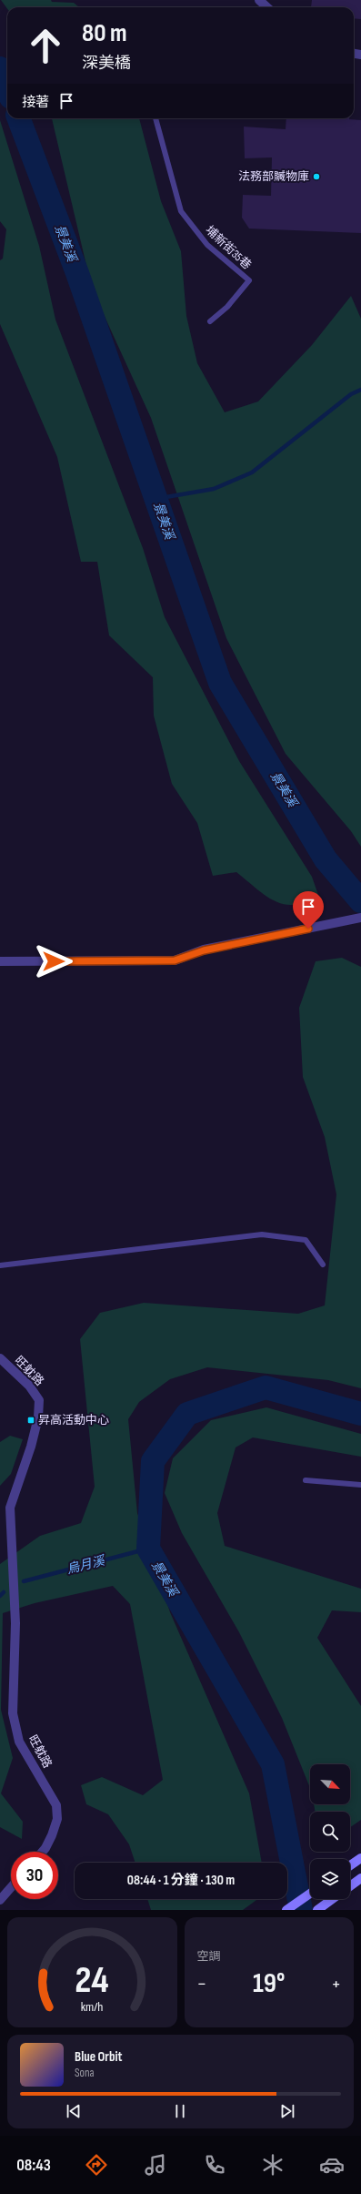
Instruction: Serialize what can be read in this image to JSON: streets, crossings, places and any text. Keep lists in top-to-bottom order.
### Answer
{
  "streets": {
    "street": ["旺躭路"],
    "lane": ["埔新街35巷"]
  },
  "water": ["景美溪", "烏月溪"],
  "places": {
    "other": ["法務部贓物庫"],
    "transit": ["昇高活動中心"]
  },
  "north": "bottom right",
  "page": {
    "turn": ["80 m", "深美橋"],
    "then": "接著",
    "limit": "30",
    "trip": "08:44 · 1 分鐘 · 130 m",
    "tile": "空調",
    "heat": ["−", "19°", "+"],
    "song": ["Blue Orbit", "Sona"],
    "tabs": "08:43",
    "gauge": ["24", "km/h"]
  }
}
